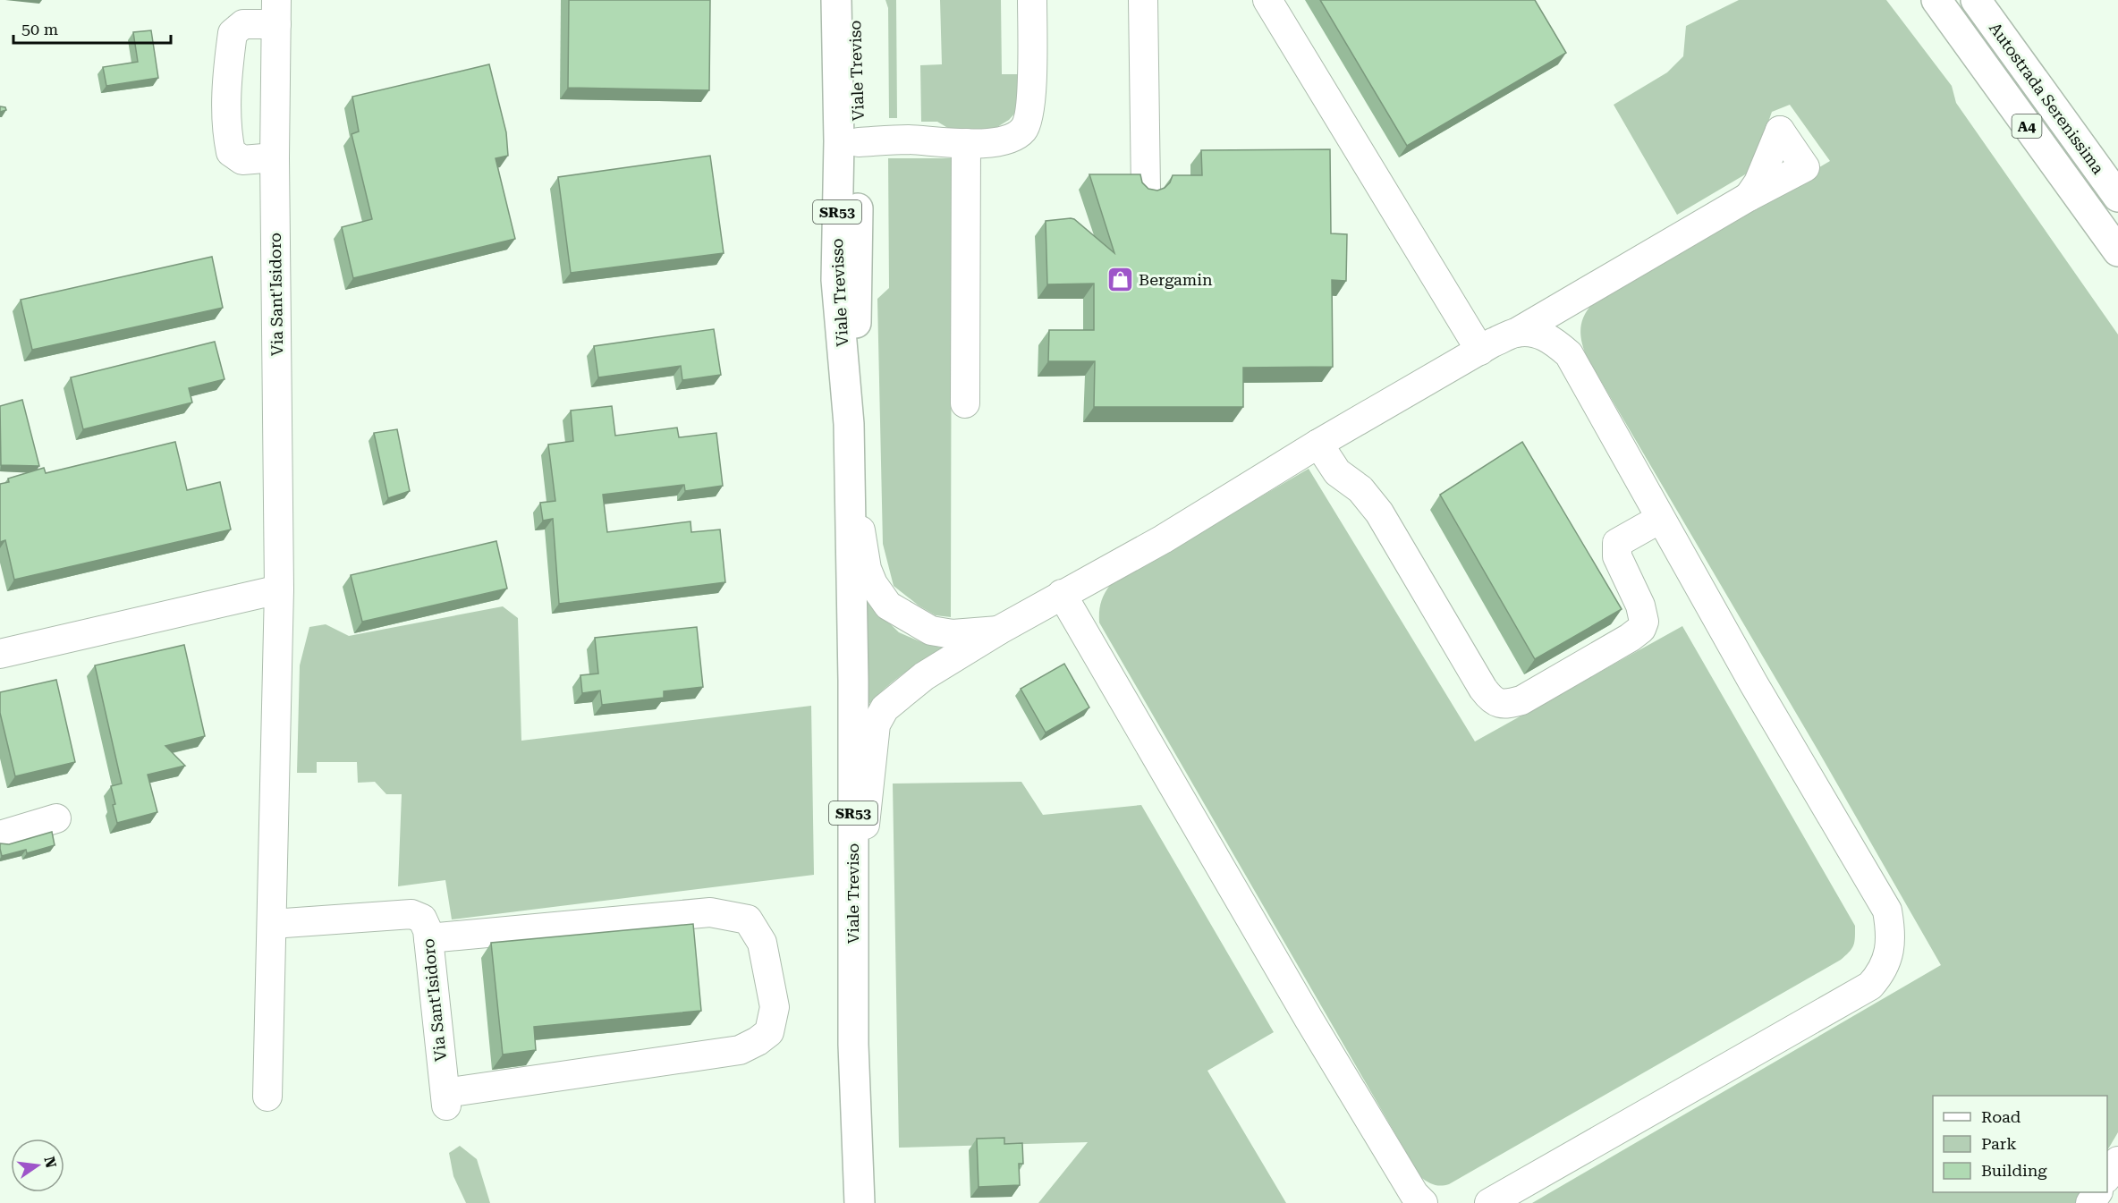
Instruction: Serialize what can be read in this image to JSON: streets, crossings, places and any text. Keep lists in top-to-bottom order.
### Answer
{
  "streets": {
    "main road": [
      "Viale Treviso",
      "Autostrada Serenissima",
      "A4",
      "SR53",
      "Viale Trevisso"
    ],
    "street": ["Via Sant'Isidoro"]
  },
  "crossings": [
    ["Viale Treviso", "Viale Trevisso"]
  ],
  "places": {
    "shop": ["Bergamin"]
  },
  "legend": ["Road", "Park", "Building"],
  "scale_bar": "50 m",
  "north": "right"
}
